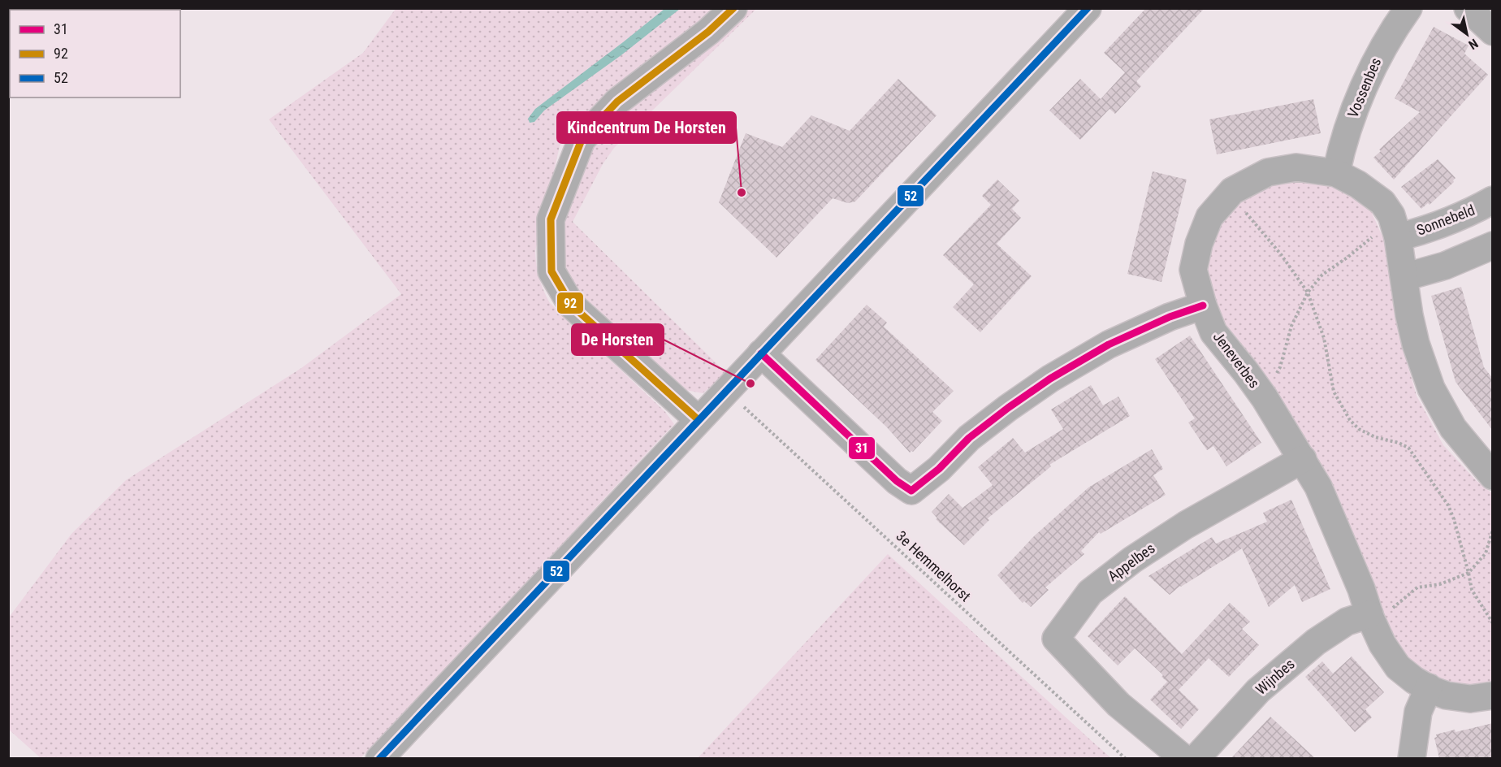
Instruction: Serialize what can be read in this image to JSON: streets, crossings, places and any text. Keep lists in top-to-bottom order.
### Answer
{
  "streets": {
    "street": [
      "Vossenbes",
      "Sonnebeld",
      "Jeneverbes",
      "Appelbes",
      "Wijnbes"
    ],
    "path": ["3e Hemmelhorst"]
  },
  "crossings": [
    ["Vossenbes", "Jeneverbes"],
    ["Sonnebeld", "Jeneverbes"],
    ["Jeneverbes", "Appelbes"],
    ["Jeneverbes", "Wijnbes"]
  ],
  "places": ["Kindcentrum De Horsten", "De Horsten"],
  "lines": ["transit line 92", "transit line 52", "transit line 31"],
  "legend": ["31", "92", "52"],
  "north": "bottom right"
}
